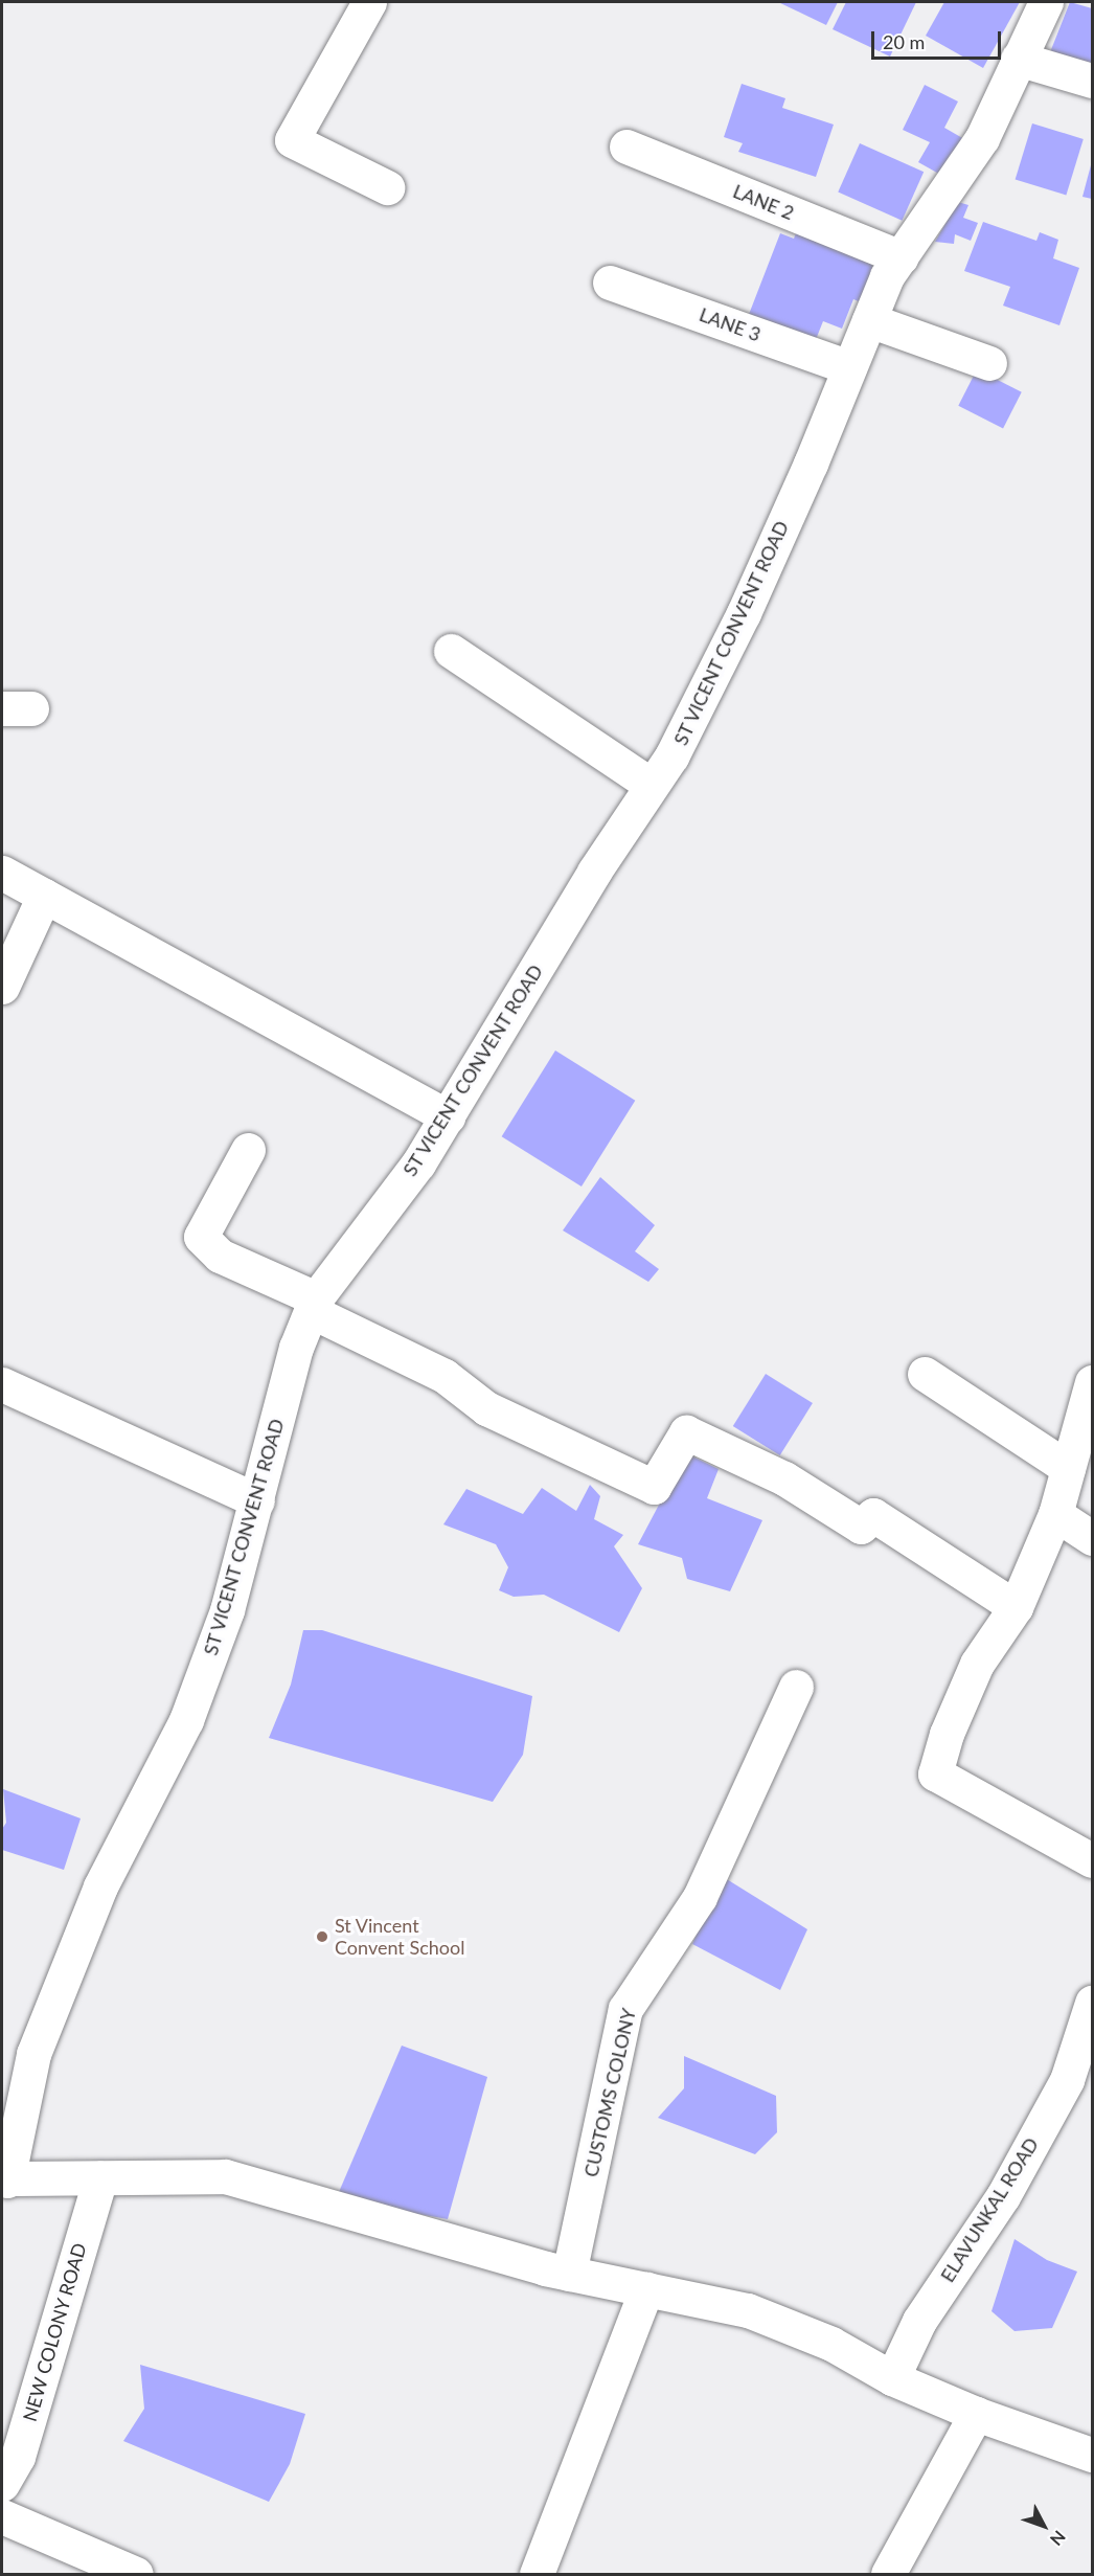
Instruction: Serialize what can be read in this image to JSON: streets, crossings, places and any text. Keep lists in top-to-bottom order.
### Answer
{
  "streets": {
    "street": [
      "LANE 2",
      "LANE 3",
      "ST VICENT CONVENT ROAD",
      "CUSTOMS COLONY",
      "ELAVUNKAL ROAD",
      "NEW COLONY ROAD"
    ]
  },
  "crossings": [
    ["LANE 2", "ST VICENT CONVENT ROAD"],
    ["LANE 3", "ST VICENT CONVENT ROAD"]
  ],
  "places": ["St Vincent Convent School"],
  "scale_bar": "20 m",
  "north": "bottom right"
}
